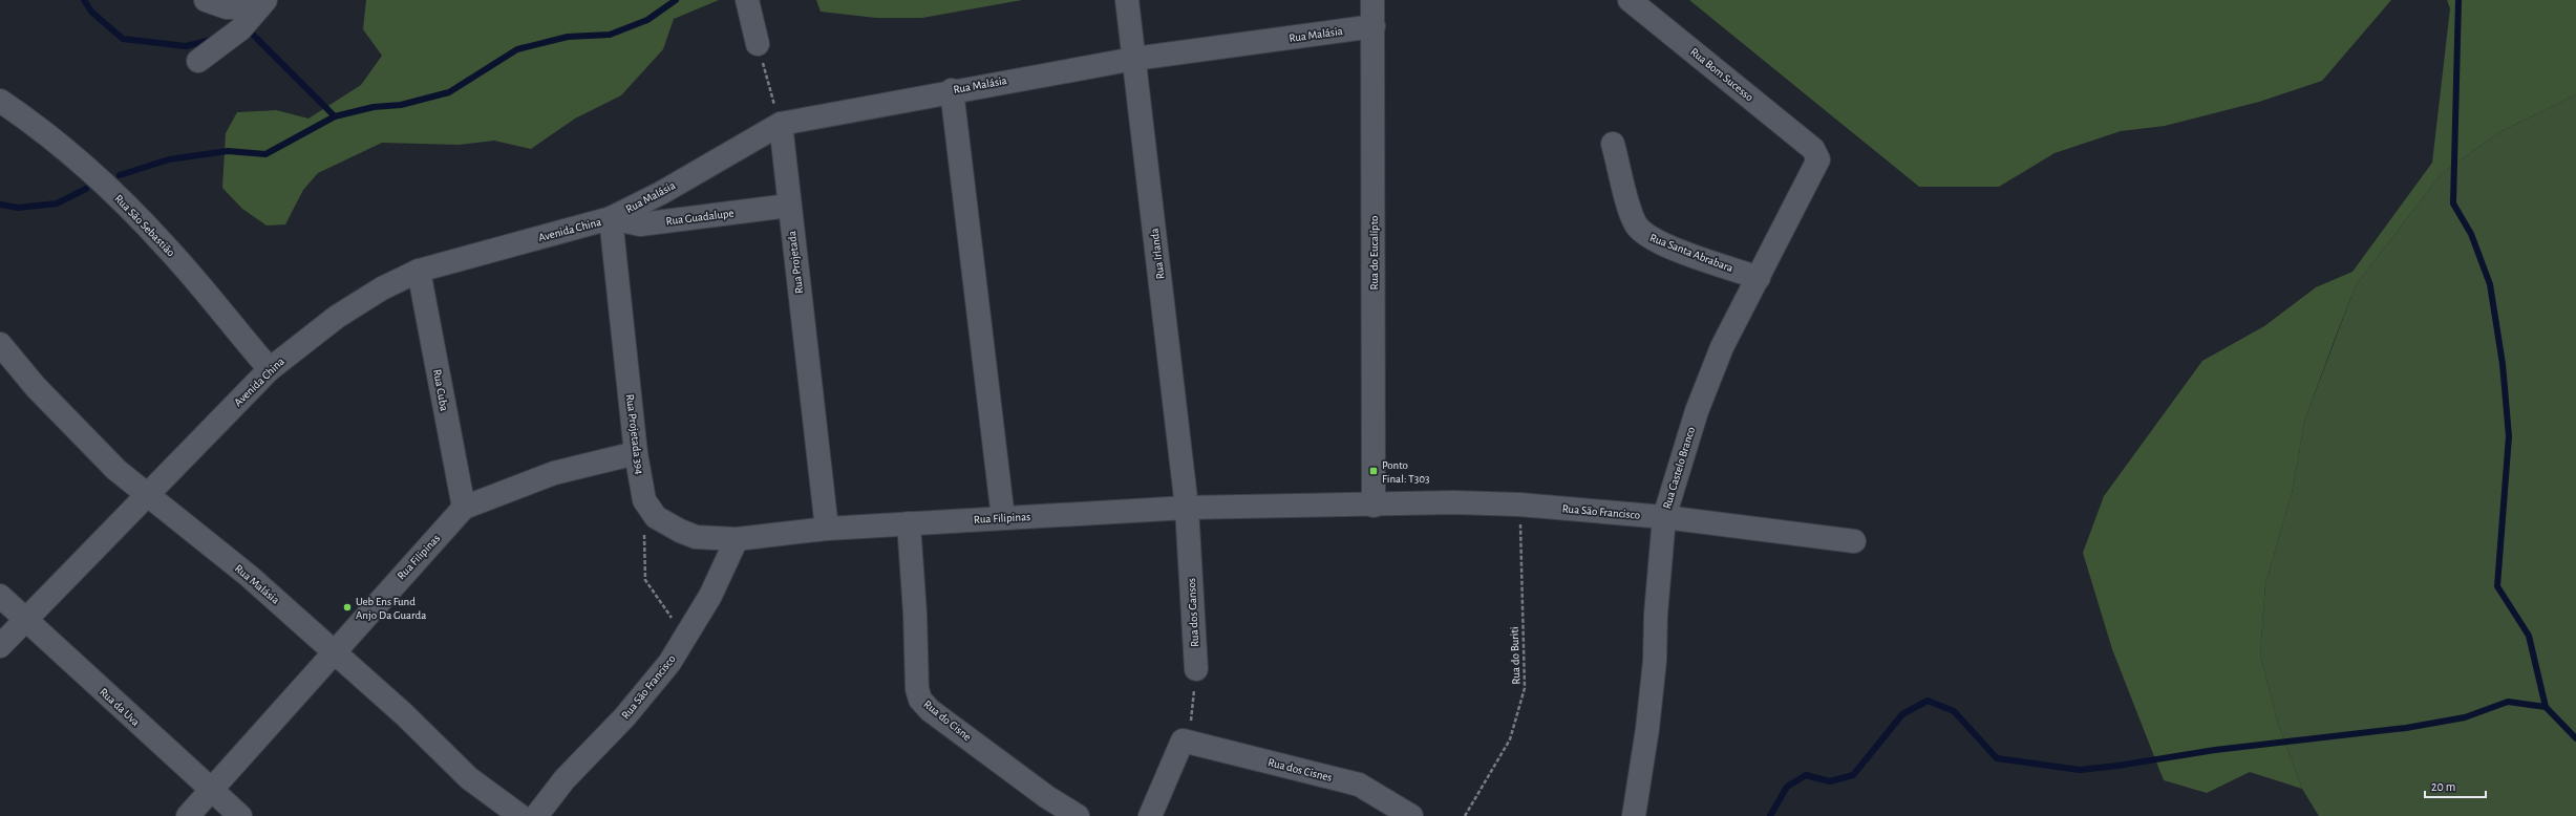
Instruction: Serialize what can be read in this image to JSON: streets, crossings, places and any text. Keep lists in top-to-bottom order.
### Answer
{
  "streets": {
    "street": [
      "Rua Malásia",
      "Rua Bom Sucesso",
      "Rua Guadalupe",
      "Rua São Sebastião",
      "Avenida China",
      "Rua do Eucalípto",
      "Rua Santa Abrabara",
      "Rua Irlanda",
      "Rua Projetada",
      "Rua Cuba",
      "Rua Projetada 394",
      "Rua Castelo Branco",
      "Rua São Francisco",
      "Rua Filipinas",
      "Rua dos Gansos",
      "Rua da Uva",
      "Rua do Cisne",
      "Rua dos Cisnes"
    ],
    "path": ["Rua do Buriti"]
  },
  "crossings": [
    ["Rua Malásia", "Rua Guadalupe"],
    ["Rua Malásia", "Avenida China"],
    ["Rua Malásia", "Rua do Eucalípto"],
    ["Rua Malásia", "Rua Irlanda"],
    ["Rua Malásia", "Rua Projetada"],
    ["Rua Malásia", "Rua Projetada 394"],
    ["Rua Malásia", "Rua Filipinas"],
    ["Rua Bom Sucesso", "Rua Castelo Branco"],
    ["Rua Guadalupe", "Avenida China"],
    ["Rua Guadalupe", "Rua Projetada"],
    ["Rua Guadalupe", "Rua Projetada 394"],
    ["Rua São Sebastião", "Avenida China"],
    ["Avenida China", "Rua Cuba"],
    ["Avenida China", "Rua Projetada 394"],
    ["Avenida China", "Rua da Uva"],
    ["Rua do Eucalípto", "Rua São Francisco"],
    ["Rua do Eucalípto", "Rua Filipinas"],
    ["Rua Santa Abrabara", "Rua Castelo Branco"],
    ["Rua Irlanda", "Rua Filipinas"],
    ["Rua Irlanda", "Rua dos Gansos"],
    ["Rua Projetada", "Rua Filipinas"],
    ["Rua Cuba", "Rua Filipinas"],
    ["Rua Projetada 394", "Rua Filipinas"],
    ["Rua Castelo Branco", "Rua São Francisco"],
    ["Rua São Francisco", "Rua Filipinas"],
    ["Rua São Francisco", "Rua do Buriti"],
    ["Rua Filipinas", "Rua dos Gansos"],
    ["Rua Filipinas", "Rua da Uva"],
    ["Rua Filipinas", "Rua do Cisne"]
  ],
  "places": {
    "transit": ["Ponto Final: T303"],
    "other": ["Ueb Ens Fund Anjo Da Guarda"]
  },
  "scale_bar": "20 m"
}
